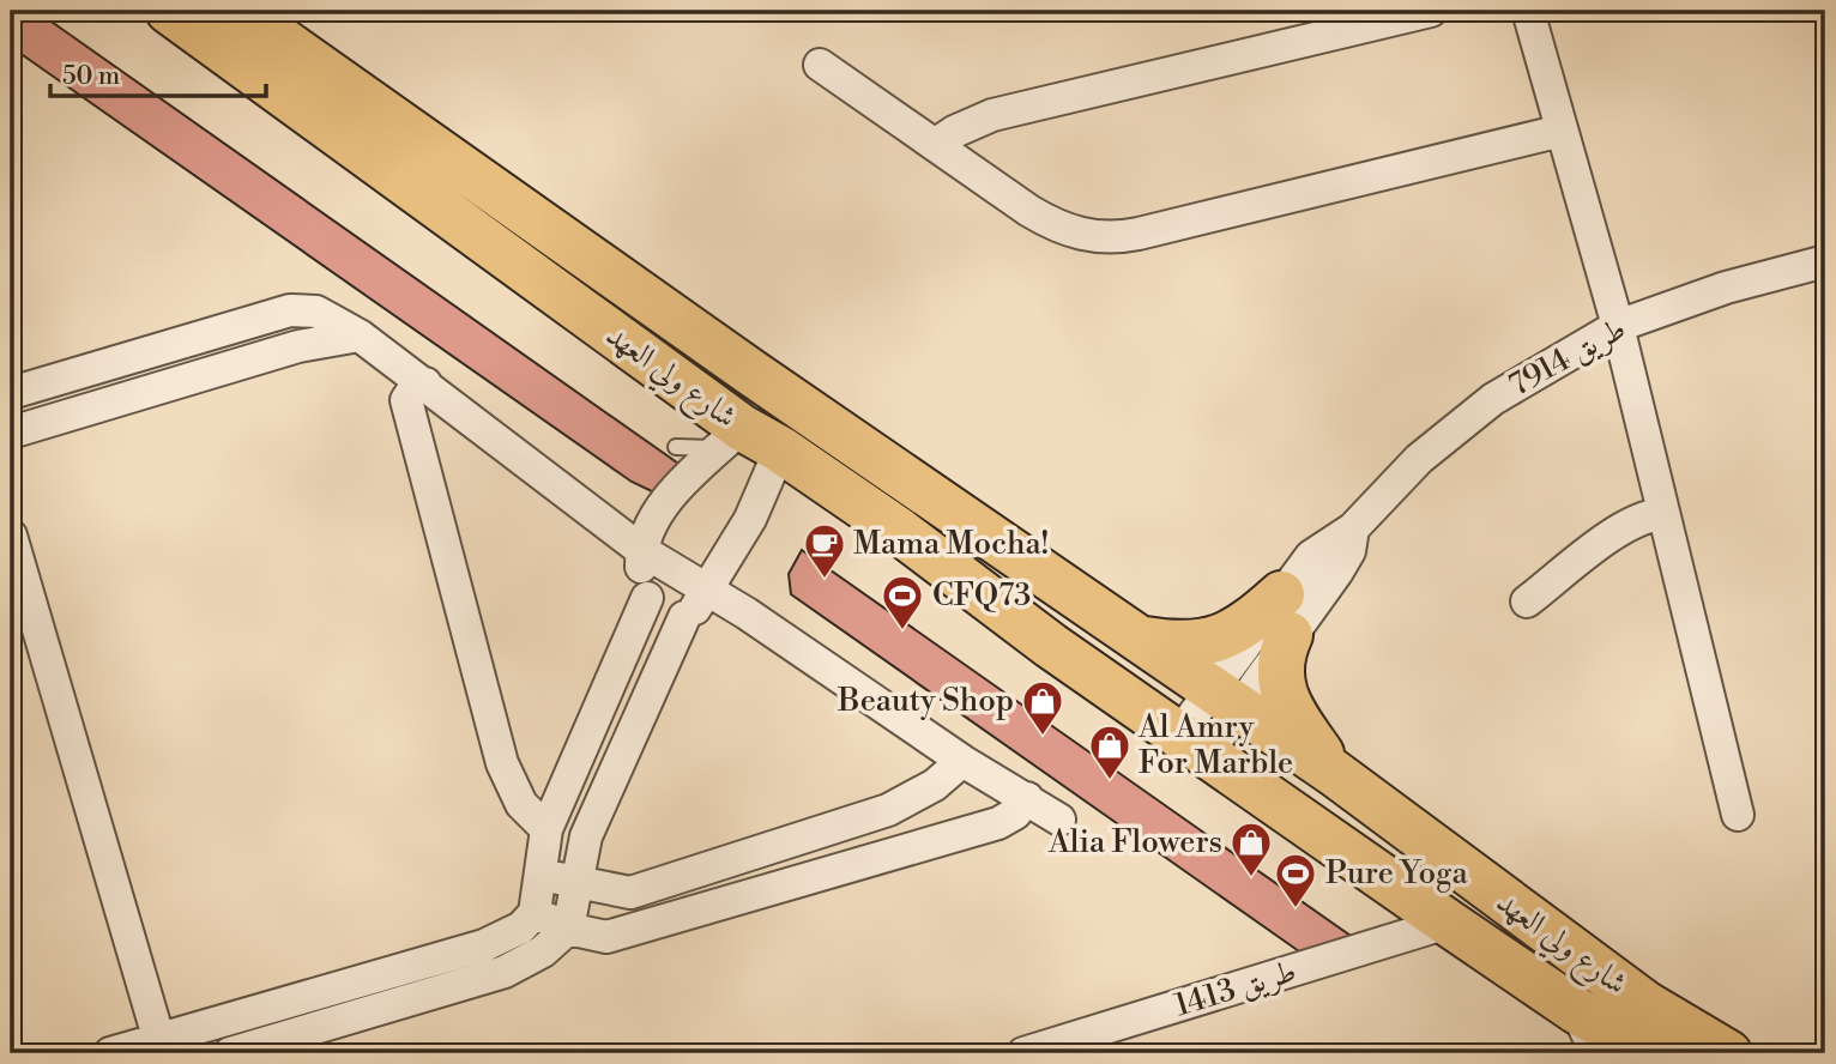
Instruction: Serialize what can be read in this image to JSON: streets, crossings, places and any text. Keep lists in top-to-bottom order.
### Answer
{
  "streets": {
    "main road": ["شارع ولي العهد"],
    "street": ["طريق 7914", "طريق 1413"]
  },
  "crossings": [
    ["طريق 7914", "شارع ولي العهد"],
    ["شارع ولي العهد", "طريق 1413"]
  ],
  "places": {
    "cafe": ["Mama Mocha!"],
    "sports": ["CFQ73", "Pure Yoga"],
    "shop": ["Beauty Shop", "Al Amry For Marble", "Alia Flowers"]
  },
  "scale_bar": "50 m"
}
